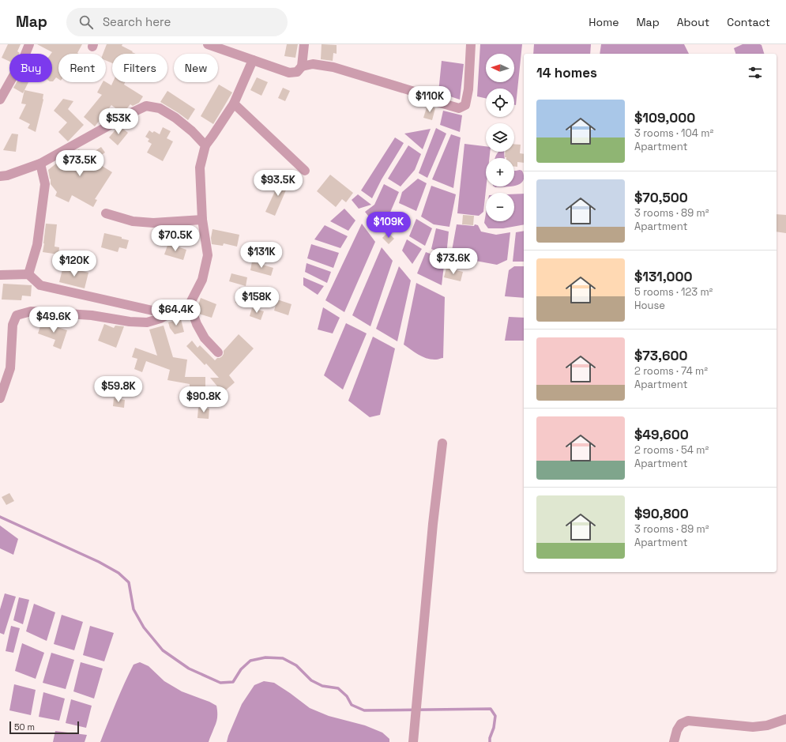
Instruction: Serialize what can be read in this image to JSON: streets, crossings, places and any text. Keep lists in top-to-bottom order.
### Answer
{
  "scale_bar": "50 m",
  "north": "left",
  "page": {
    "header": "Map",
    "search": "Search here",
    "nav": [
      "Home",
      "Map",
      "About",
      "Contact"
    ],
    "map_buttons": ["+", "−"],
    "chip": [
      "Buy",
      "Rent",
      "Filters",
      "New"
    ],
    "heading": "14 homes",
    "price": [
      "$110K",
      "$53K",
      "$73.5K",
      "$93.5K",
      "$109K",
      "$70.5K",
      "$131K",
      "$73.6K",
      "$120K",
      "$158K",
      "$64.4K",
      "$49.6K",
      "$59.8K",
      "$90.8K"
    ],
    "list": [
      {
        "name": "$109,000",
        "note": "3 rooms · 104 m² · Apartment"
      },
      {
        "name": "$70,500",
        "note": "3 rooms · 89 m² · Apartment"
      },
      {
        "name": "$131,000",
        "note": "5 rooms · 123 m² · House"
      },
      {
        "name": "$73,600",
        "note": "2 rooms · 74 m² · Apartment"
      },
      {
        "name": "$49,600",
        "note": "2 rooms · 54 m² · Apartment"
      },
      {
        "name": "$90,800",
        "note": "3 rooms · 89 m² · Apartment"
      }
    ],
    "scale": "50 m"
  }
}
